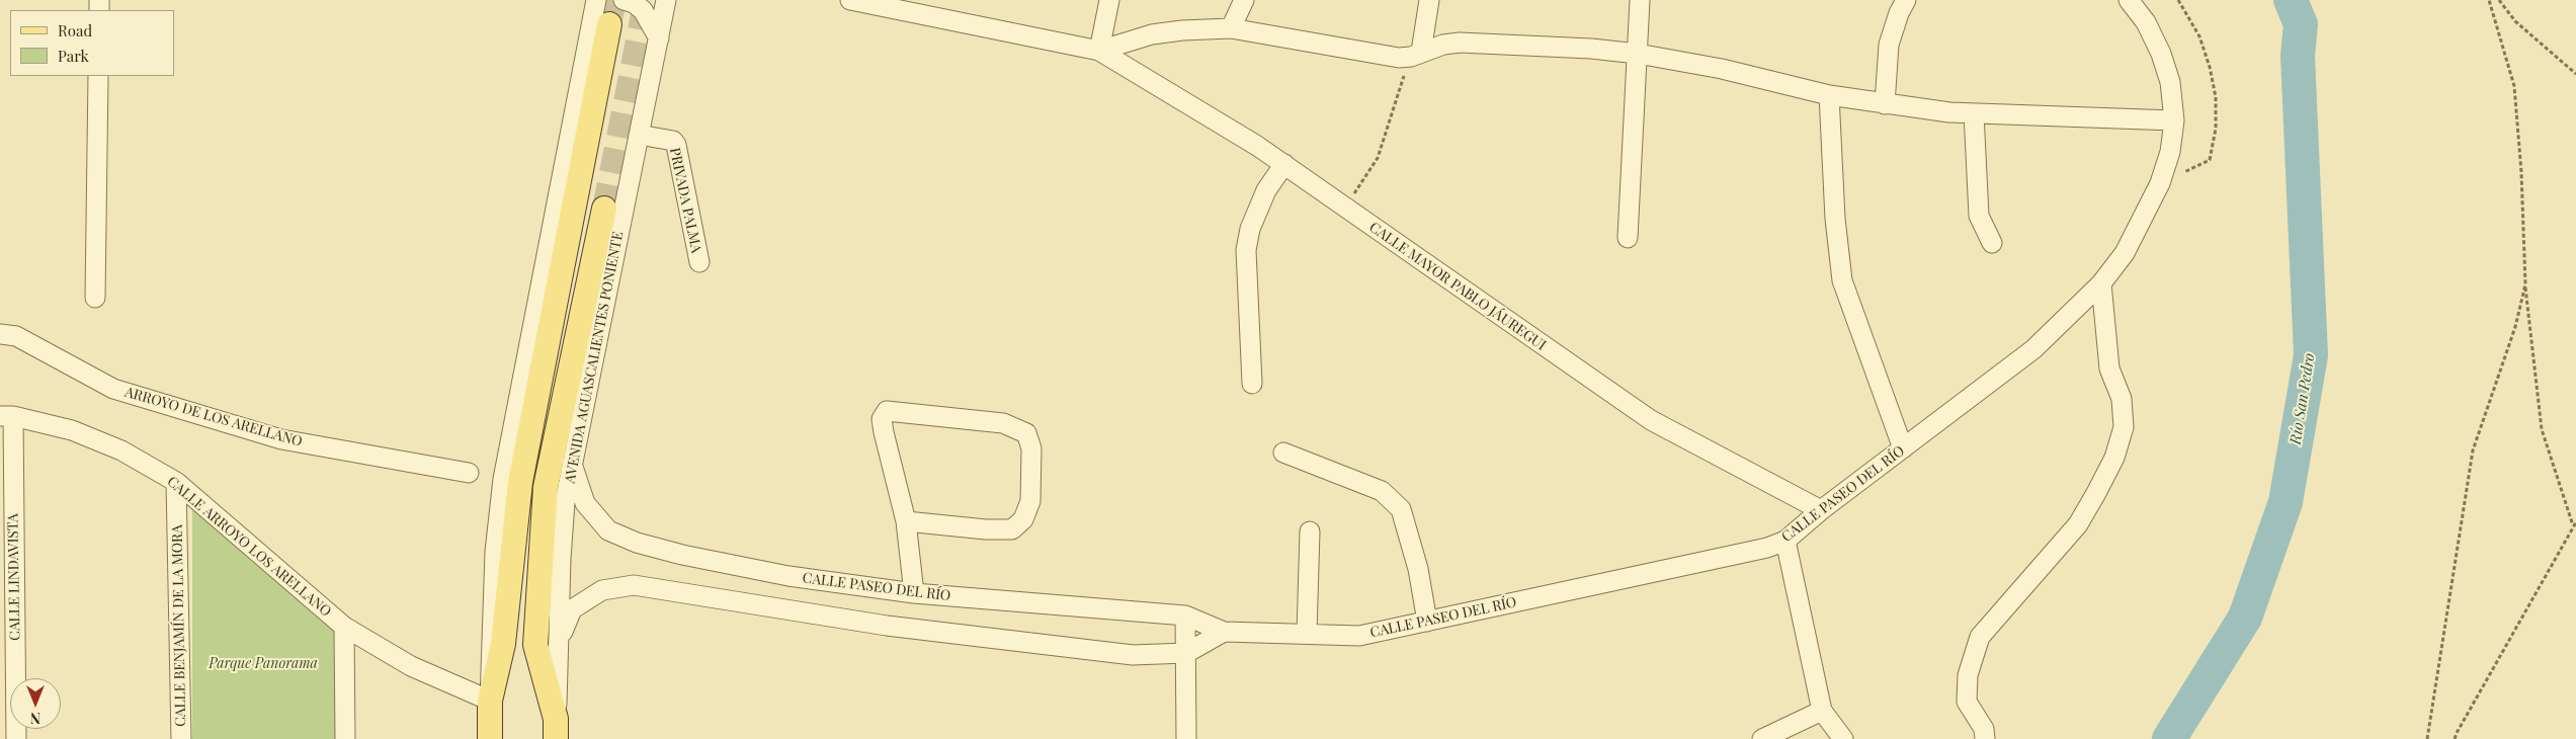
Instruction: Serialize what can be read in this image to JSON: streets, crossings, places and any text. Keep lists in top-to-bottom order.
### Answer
{
  "streets": {
    "main road": ["AVENIDA AGUASCALIENTES PONIENTE"],
    "street": [
      "PRIVADA PALMA",
      "CALLE MAYOR PABLO JÁUREGUI",
      "ARROYO DE LOS ARELLANO",
      "CALLE PASEO DEL RÍO",
      "CALLE ARROYO LOS ARELLANO",
      "CALLE LINDAVISTA",
      "CALLE BENJAMÍN DE LA MORA"
    ]
  },
  "crossings": [
    ["PRIVADA PALMA", "AVENIDA AGUASCALIENTES PONIENTE"],
    ["CALLE MAYOR PABLO JÁUREGUI", "CALLE PASEO DEL RÍO"],
    ["AVENIDA AGUASCALIENTES PONIENTE", "CALLE PASEO DEL RÍO"],
    ["CALLE ARROYO LOS ARELLANO", "CALLE LINDAVISTA"],
    ["CALLE ARROYO LOS ARELLANO", "CALLE BENJAMÍN DE LA MORA"]
  ],
  "water": ["Río San Pedro"],
  "parks": ["Parque Panorama"],
  "legend": ["Road", "Park"],
  "north": "bottom"
}
